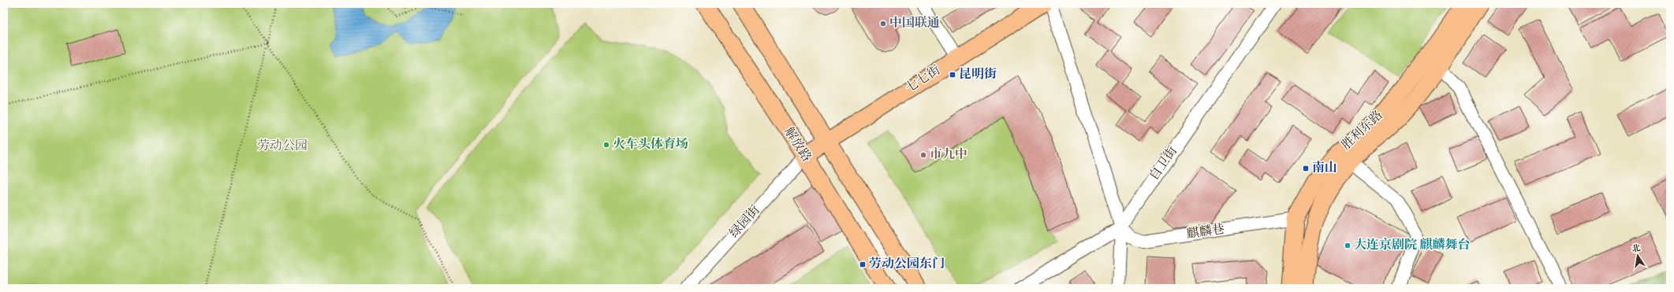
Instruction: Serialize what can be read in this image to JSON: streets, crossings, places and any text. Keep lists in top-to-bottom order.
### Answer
{
  "streets": {
    "main road": ["七七街", "胜利东路", "解放路"],
    "street": ["自卫街", "绿园街", "麒麟巷"]
  },
  "crossings": [
    ["七七街", "解放路"],
    ["七七街", "绿园街"],
    ["胜利东路", "麒麟巷"],
    ["解放路", "绿园街"],
    ["自卫街", "麒麟巷"]
  ],
  "parks": ["劳动公园"],
  "places": {
    "other": [
      "中国联通",
      "火车头体育场",
      "市九中",
      "大连京剧院 麒麟舞台"
    ],
    "transit": ["昆明街", "南山", "劳动公园东门"]
  },
  "north": "top"
}
